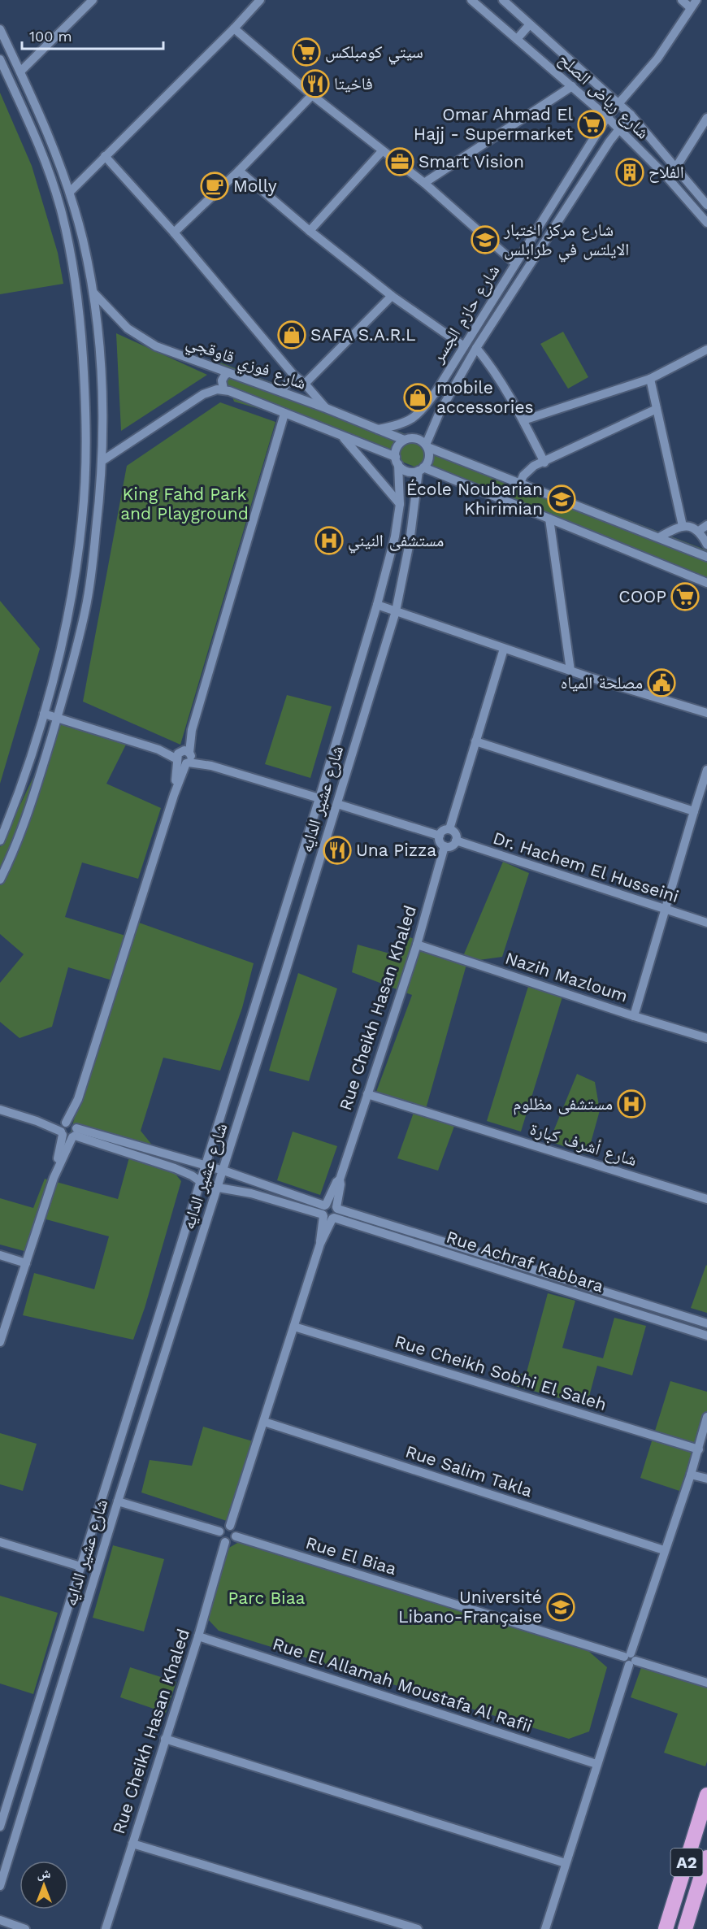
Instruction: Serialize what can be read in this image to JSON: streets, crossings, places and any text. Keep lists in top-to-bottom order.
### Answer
{
  "streets": {
    "highway": ["A2"],
    "street": [
      "شارع رياض الصلح",
      "شارع حازم الجسر",
      "شارع فوزي قاوقجي",
      "شارع عشير الدايه",
      "Dr. Hachem El Husseini",
      "Nazih Mazloum",
      "Rue Cheikh Hasan Khaled",
      "شارع أشرف كبارة",
      "Rue Achraf Kabbara",
      "Rue Cheikh Sobhi El Saleh",
      "Rue Salim Takla",
      "Rue El Biaa",
      "Rue El Allamah Moustafa Al Rafii"
    ]
  },
  "crossings": [
    ["شارع رياض الصلح", "شارع حازم الجسر"],
    ["شارع حازم الجسر", "شارع فوزي قاوقجي"],
    ["شارع حازم الجسر", "شارع عشير الدايه"],
    ["شارع فوزي قاوقجي", "شارع عشير الدايه"],
    ["شارع عشير الدايه", "Rue Achraf Kabbara"],
    ["Dr. Hachem El Husseini", "Rue Cheikh Hasan Khaled"],
    ["Nazih Mazloum", "Rue Cheikh Hasan Khaled"],
    ["Rue Cheikh Hasan Khaled", "شارع أشرف كبارة"],
    ["Rue Cheikh Hasan Khaled", "Rue Achraf Kabbara"],
    ["Rue Cheikh Hasan Khaled", "Rue Cheikh Sobhi El Saleh"],
    ["Rue Cheikh Hasan Khaled", "Rue Salim Takla"],
    ["Rue Cheikh Hasan Khaled", "Rue El Biaa"],
    ["Rue Cheikh Hasan Khaled", "Rue El Allamah Moustafa Al Rafii"]
  ],
  "parks": ["King Fahd Park and Playground", "Parc Biaa"],
  "places": {
    "supermarket": ["سيتي كومبلكس", "Omar Ahmad El Hajj - Supermarket", "COOP"],
    "restaurant": ["فاخيتا", "Una Pizza"],
    "office": ["Smart Vision"],
    "building": ["الفلاح"],
    "cafe": ["Molly"],
    "school or university": ["شارع مركز اختبار الايلتس في طرابلس", "École Noubarian Khirimian", "Université Libano-Française"],
    "shop": ["SAFA S.A.R.L", "mobile accessories"],
    "hospital": ["مستشفى النيني", "مستشفى مظلوم"],
    "public building": ["مصلحة المياه"]
  },
  "scale_bar": "100 m",
  "north": "top"
}
